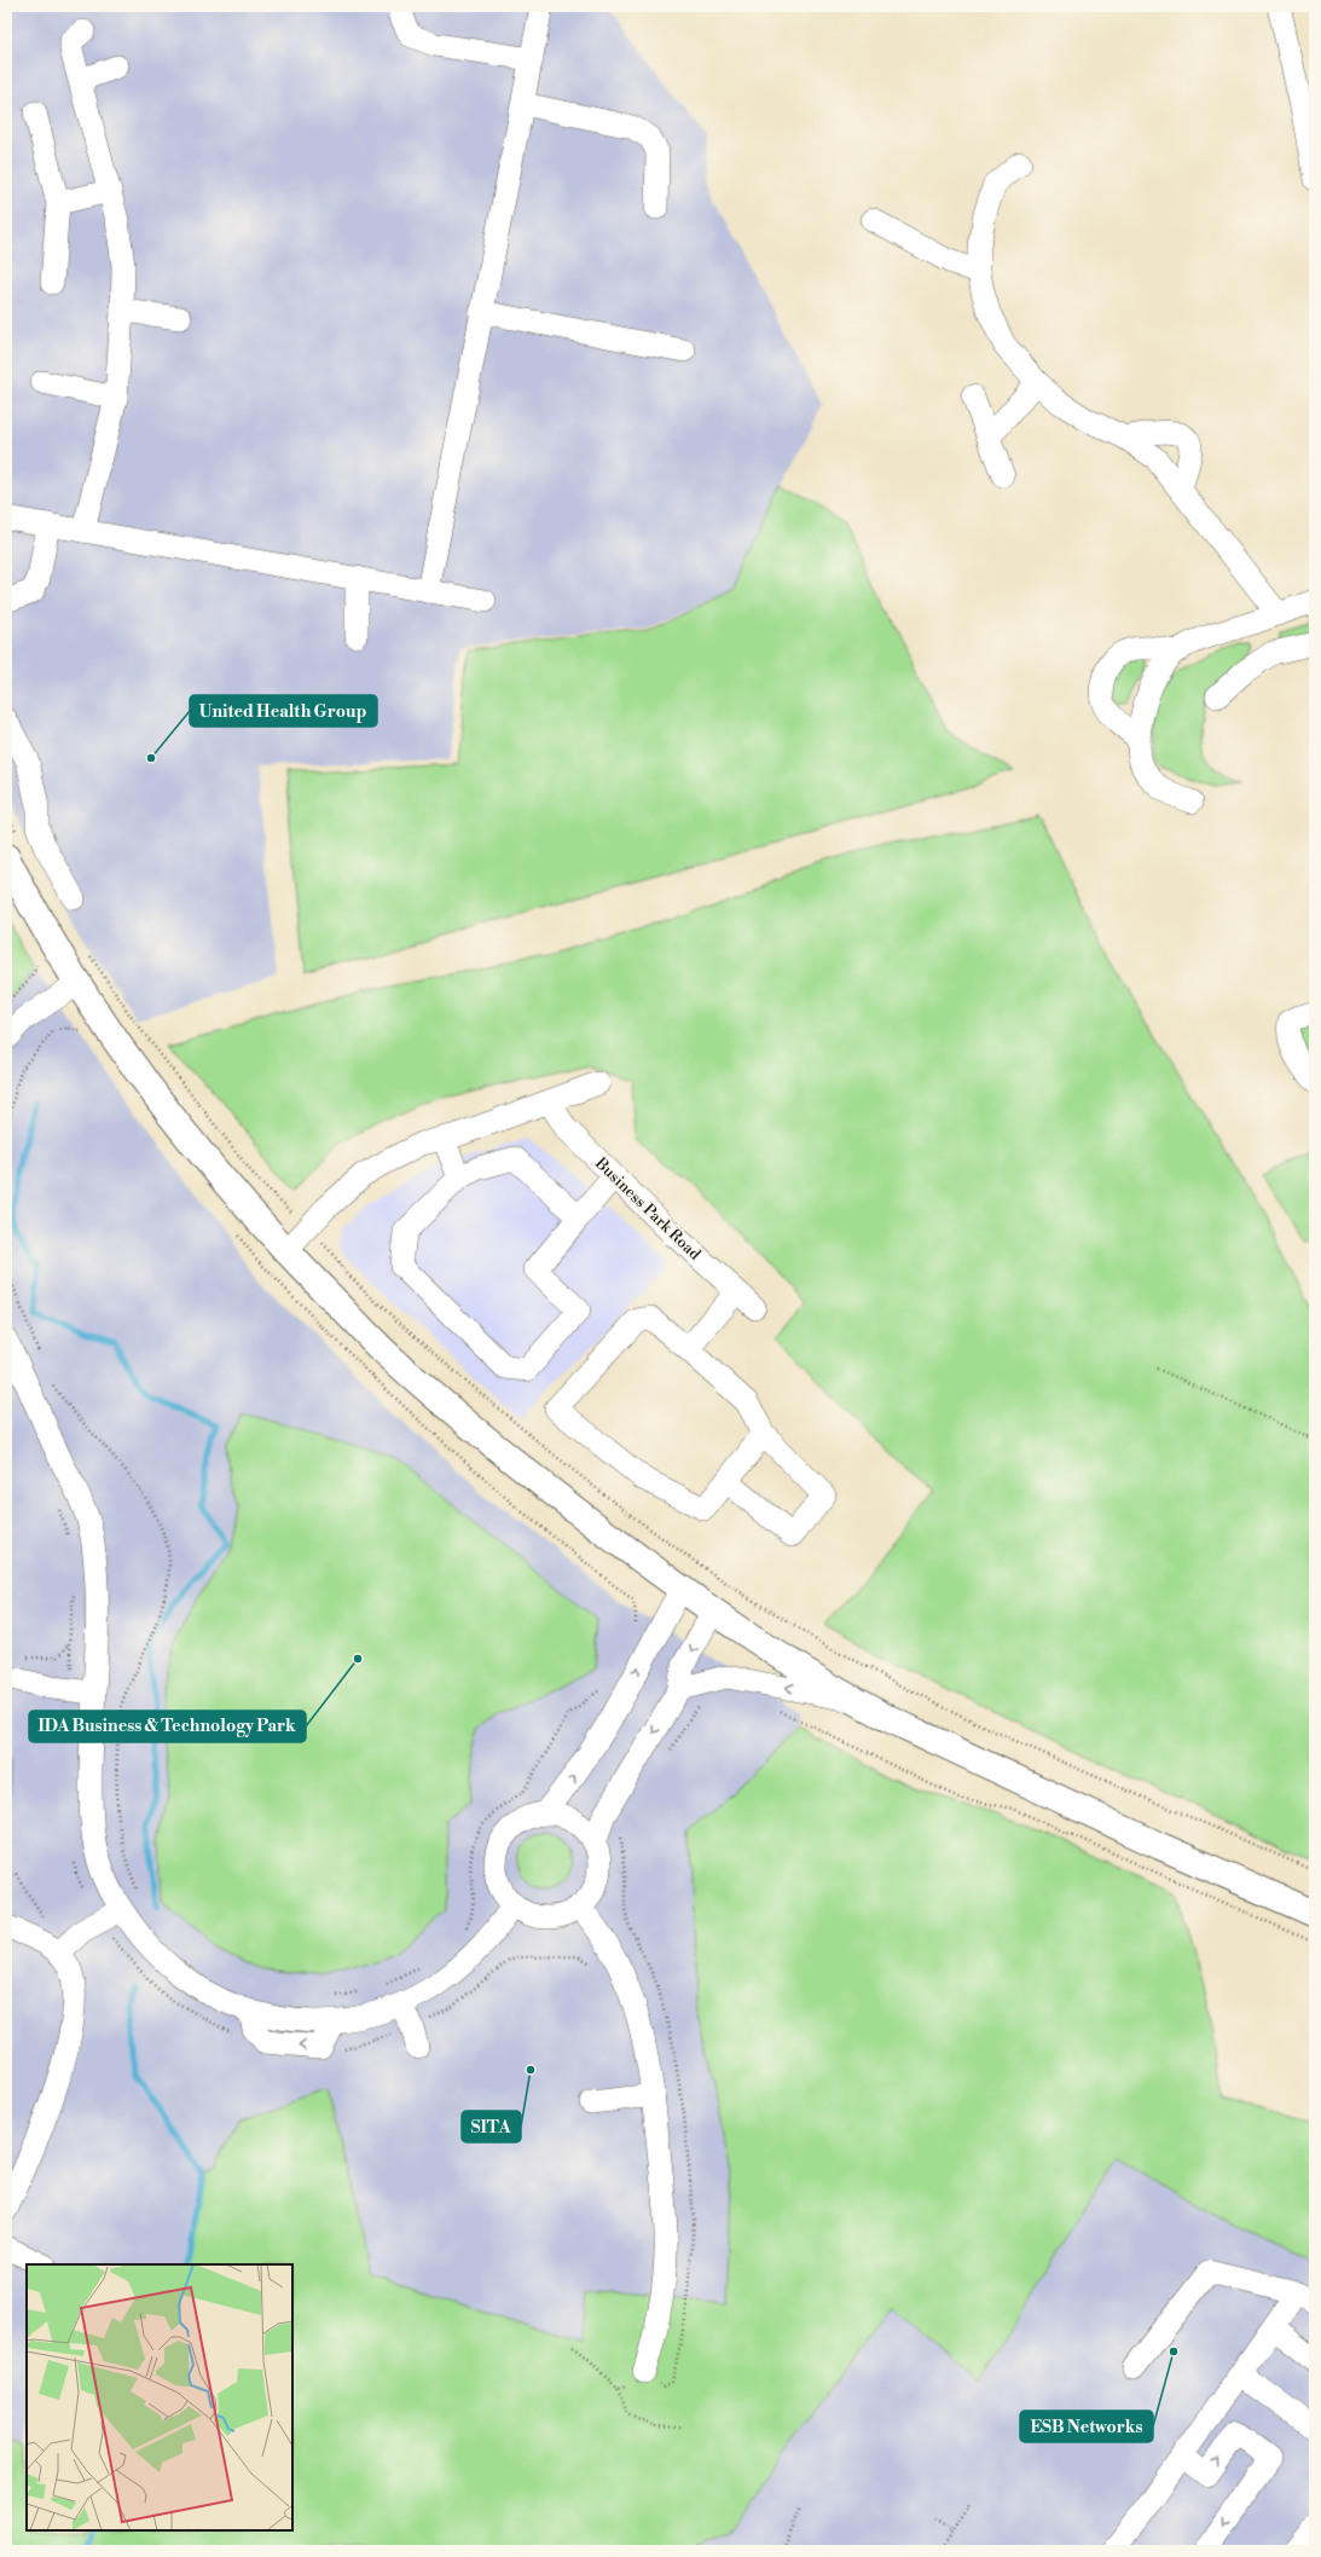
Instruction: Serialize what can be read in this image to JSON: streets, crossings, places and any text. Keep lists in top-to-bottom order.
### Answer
{
  "streets": {
    "street": ["Business Park Road"]
  },
  "places": [
    "United Health Group",
    "IDA Business & Technology Park",
    "SITA",
    "ESB Networks"
  ]
}
